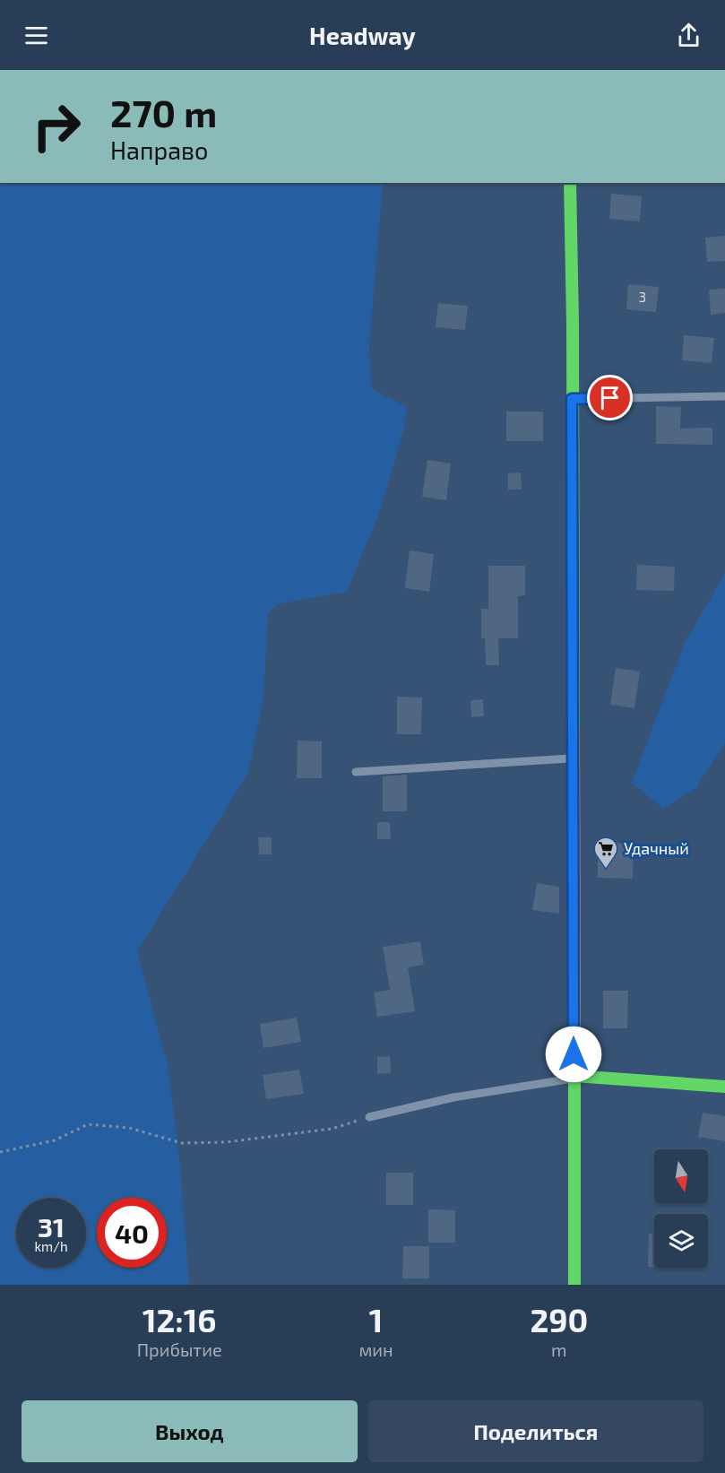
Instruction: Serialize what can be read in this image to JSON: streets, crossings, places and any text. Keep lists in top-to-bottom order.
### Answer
{
  "places": {
    "supermarket": ["Удачный"]
  },
  "house_numbers": ["3"],
  "north": "bottom",
  "page": {
    "header": "Headway",
    "turn": ["270 m", "Направо"],
    "speed": "31 km/h",
    "limit": "40",
    "eta": [
      "12:16",
      "Прибытие",
      "1",
      "мин",
      "290",
      "m"
    ],
    "buttons": ["Выход", "Поделиться"]
  }
}
